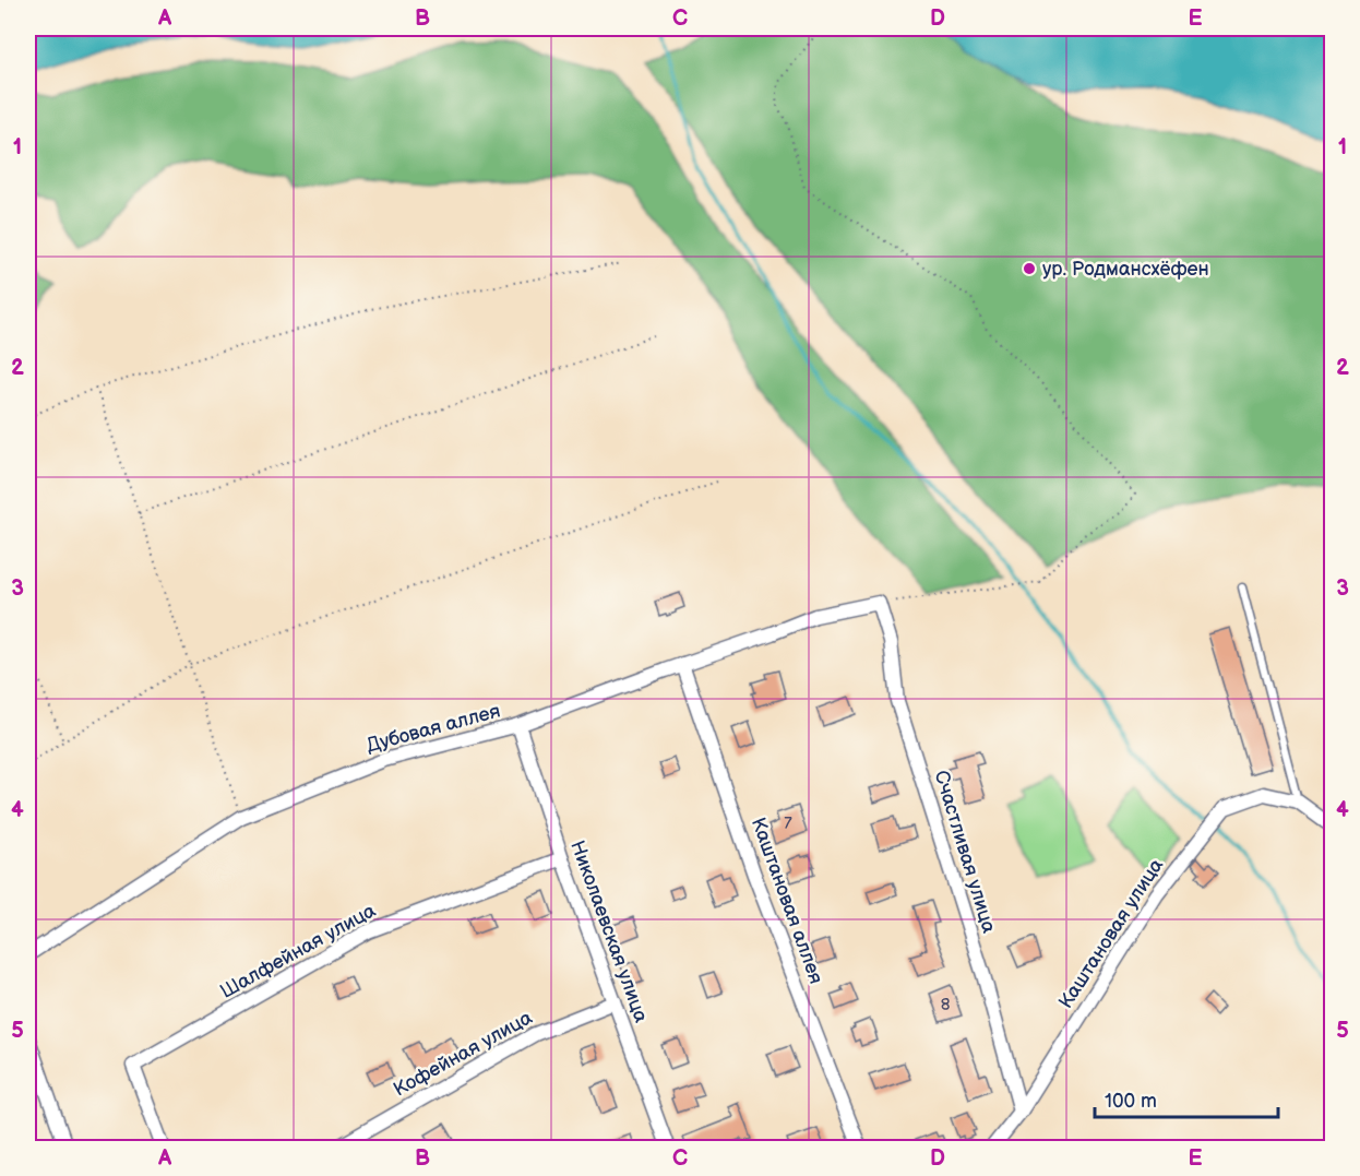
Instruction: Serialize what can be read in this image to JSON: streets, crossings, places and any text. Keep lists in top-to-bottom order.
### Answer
{
  "streets": {
    "street": [
      "Дубовая аллея",
      "Счастливая улица",
      "Каштановая аллея",
      "Николаевская улица",
      "Каштановая улица",
      "Шалфейная улица",
      "Кофейная улица"
    ]
  },
  "crossings": [
    ["Дубовая аллея", "Счастливая улица"],
    ["Дубовая аллея", "Каштановая аллея"],
    ["Дубовая аллея", "Николаевская улица"],
    ["Счастливая улица", "Каштановая улица"],
    ["Николаевская улица", "Шалфейная улица"],
    ["Николаевская улица", "Кофейная улица"]
  ],
  "places": ["ур. Родмансхёфен"],
  "house_numbers": ["7", "8"],
  "scale_bar": "100 m",
  "grid": {
    "columns": [
      "A",
      "B",
      "C",
      "D",
      "E"
    ],
    "rows": [
      "1",
      "2",
      "3",
      "4",
      "5"
    ]
  }
}
